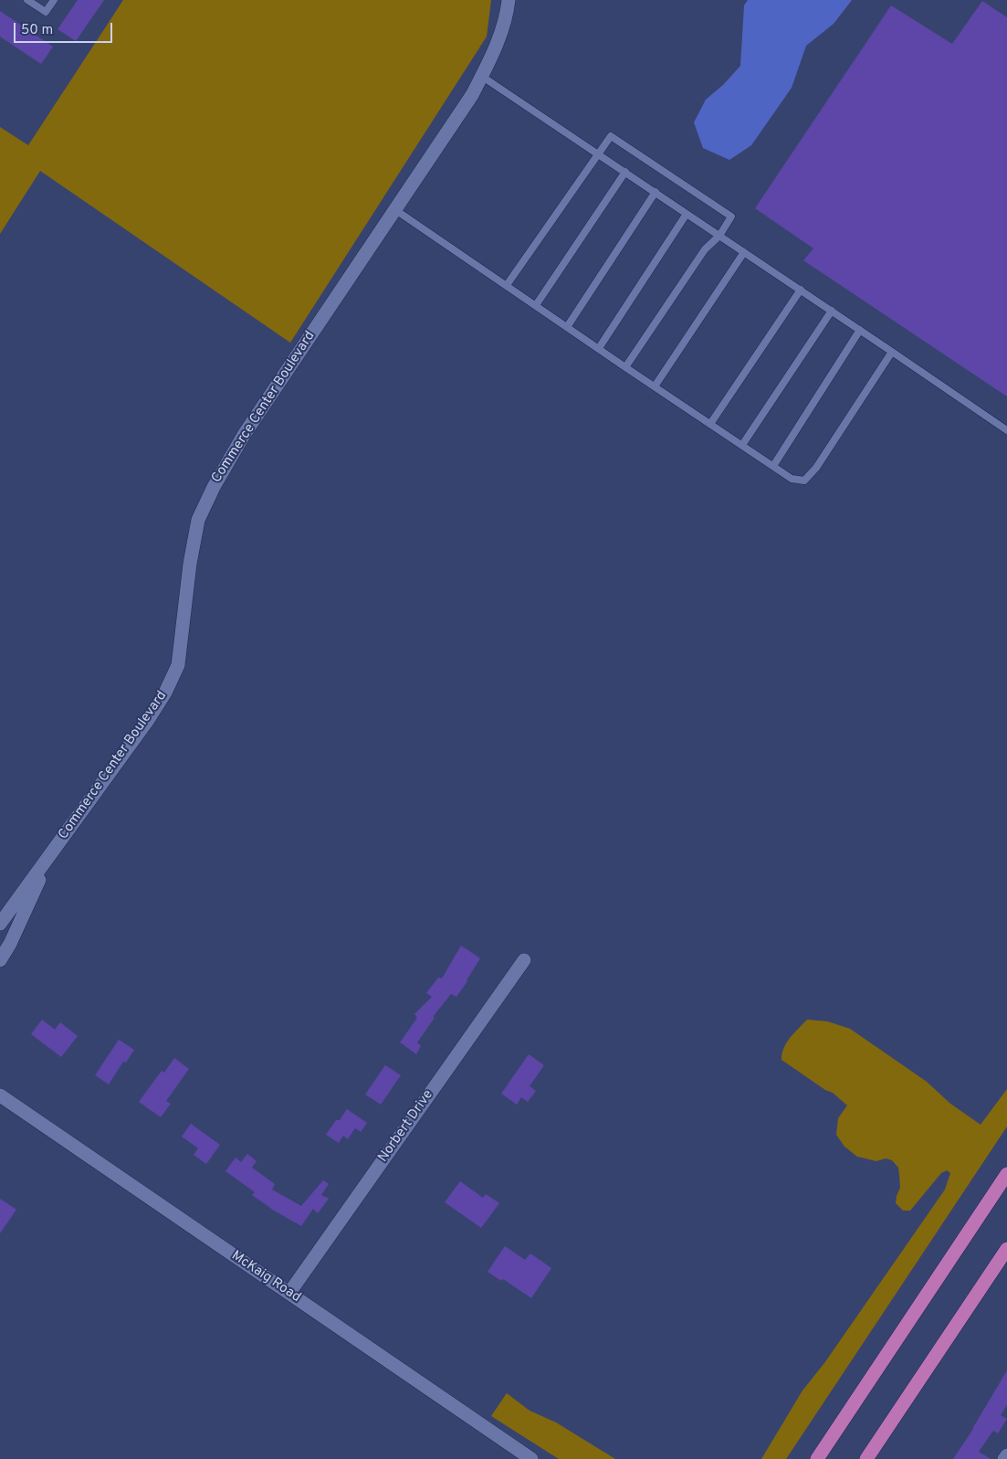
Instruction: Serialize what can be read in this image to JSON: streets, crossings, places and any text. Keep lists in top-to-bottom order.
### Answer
{
  "streets": {
    "street": ["Commerce Center Boulevard", "Norbert Drive", "McKaig Road"]
  },
  "crossings": [
    ["Norbert Drive", "McKaig Road"]
  ],
  "scale_bar": "50 m"
}
